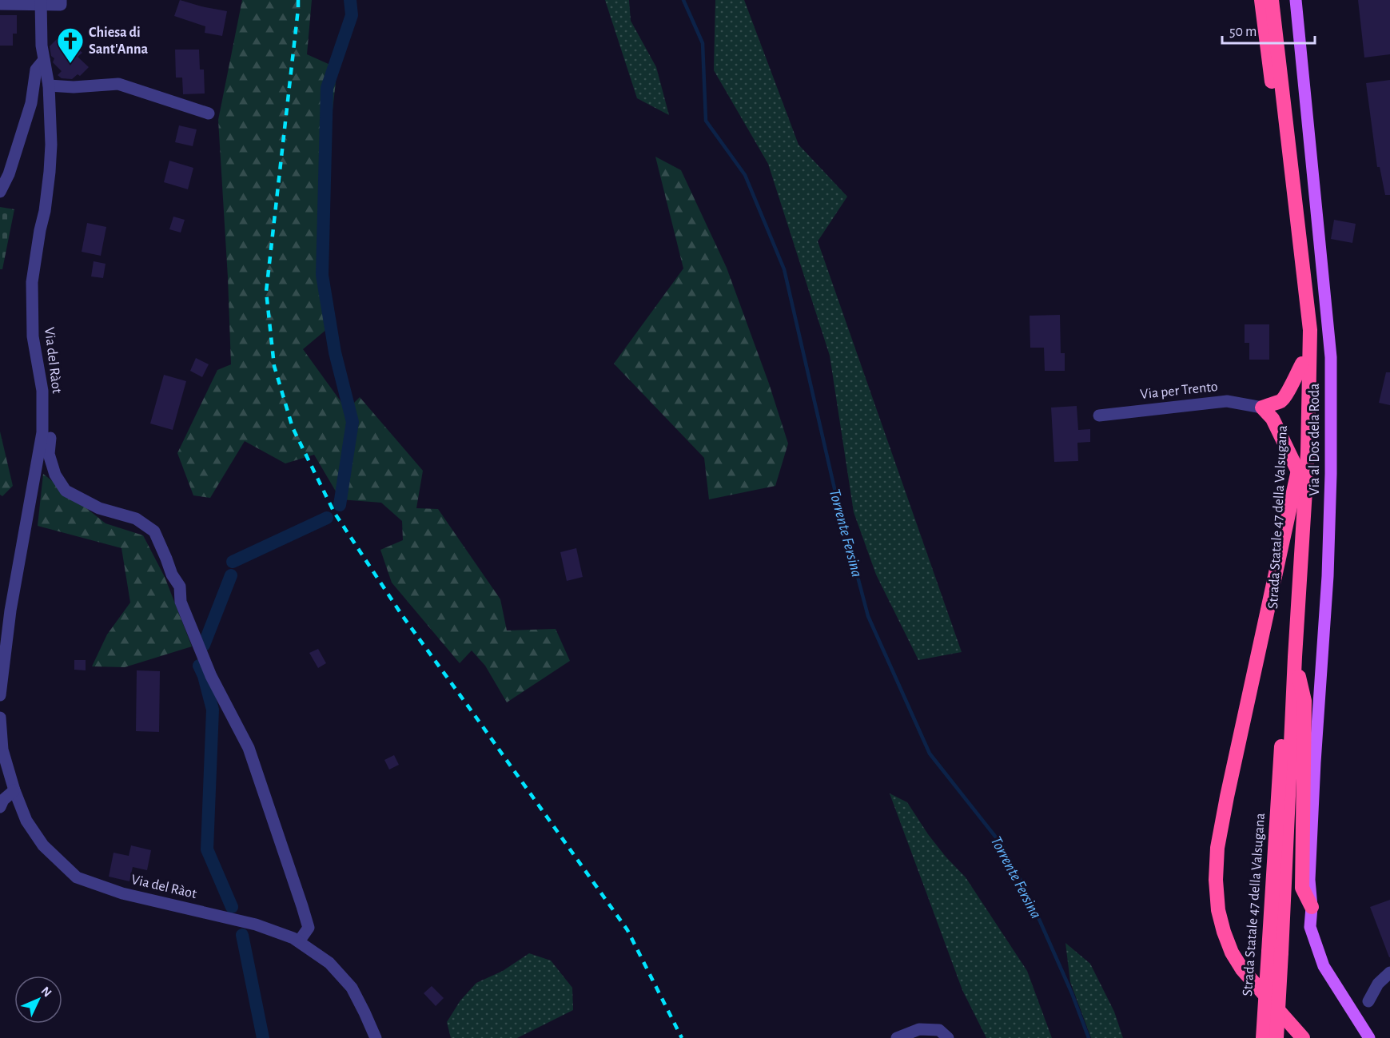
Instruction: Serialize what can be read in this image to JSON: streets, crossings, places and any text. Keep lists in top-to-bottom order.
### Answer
{
  "streets": {
    "highway": ["Strada Statale 47 della Valsugana"],
    "main road": ["Via al Dos dela Roda"],
    "street": ["Via del Ràot", "Via per Trento"]
  },
  "water": ["Torrente Fersina"],
  "places": {
    "church": ["Chiesa di Sant'Anna"]
  },
  "scale_bar": "50 m",
  "north": "top right"
}
